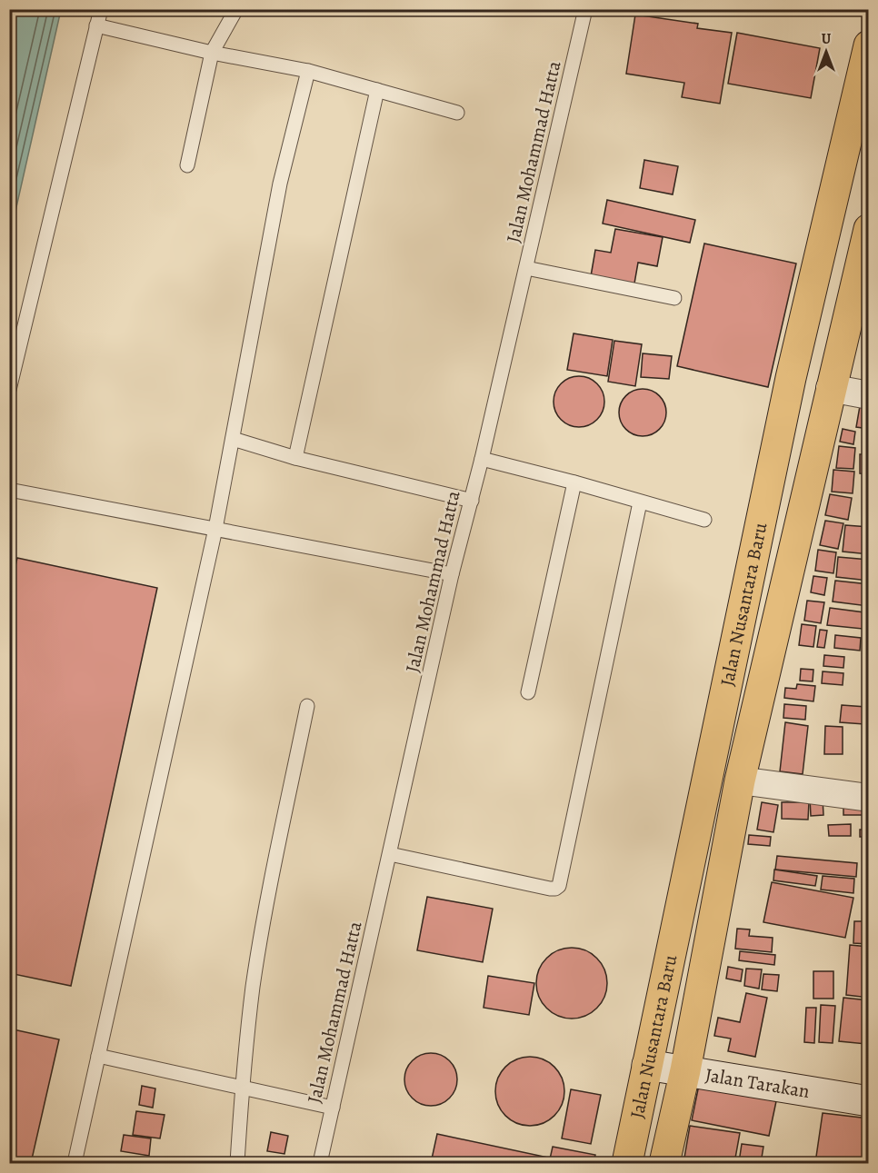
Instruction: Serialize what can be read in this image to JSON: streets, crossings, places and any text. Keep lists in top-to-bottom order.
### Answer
{
  "streets": {
    "highway": ["Jalan Nusantara Baru"],
    "main road": ["Jalan Tarakan"],
    "lane": ["Jalan Mohammad Hatta"]
  },
  "crossings": [
    ["Jalan Nusantara Baru", "Jalan Tarakan"]
  ],
  "north": "top"
}
